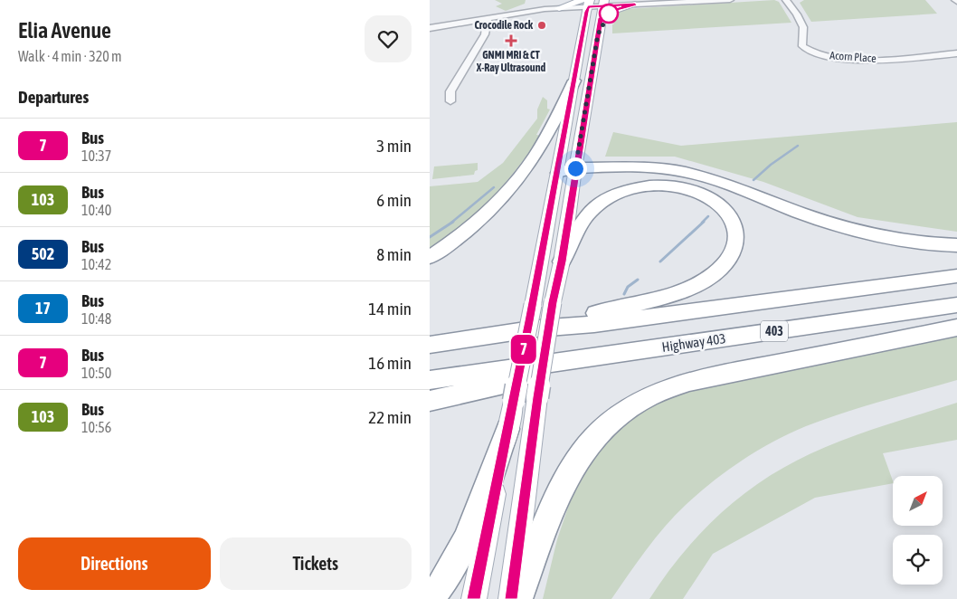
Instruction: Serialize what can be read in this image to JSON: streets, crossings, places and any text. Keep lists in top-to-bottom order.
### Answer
{
  "streets": {
    "highway": ["403", "Highway 403"],
    "street": ["Acorn Place"]
  },
  "places": {
    "other": ["Crocodile Rock"],
    "health": ["GNMI MRI & CT X-Ray Ultrasound"]
  },
  "lines": ["bus line 7"],
  "north": "top right",
  "page": {
    "heading": [
      ["Elia Avenue", "Walk · 4 min · 320 m"],
      "Departures"
    ],
    "on_map": "7",
    "list": [
      {
        "mark": "7",
        "name": "Bus",
        "note": "10:37",
        "value": "3 min"
      },
      {
        "mark": "103",
        "name": "Bus",
        "note": "10:40",
        "value": "6 min"
      },
      {
        "mark": "502",
        "name": "Bus",
        "note": "10:42",
        "value": "8 min"
      },
      {
        "mark": "17",
        "name": "Bus",
        "note": "10:48",
        "value": "14 min"
      },
      {
        "mark": "7",
        "name": "Bus",
        "note": "10:50",
        "value": "16 min"
      },
      {
        "mark": "103",
        "name": "Bus",
        "note": "10:56",
        "value": "22 min"
      }
    ],
    "buttons": ["Directions", "Tickets"]
  }
}
